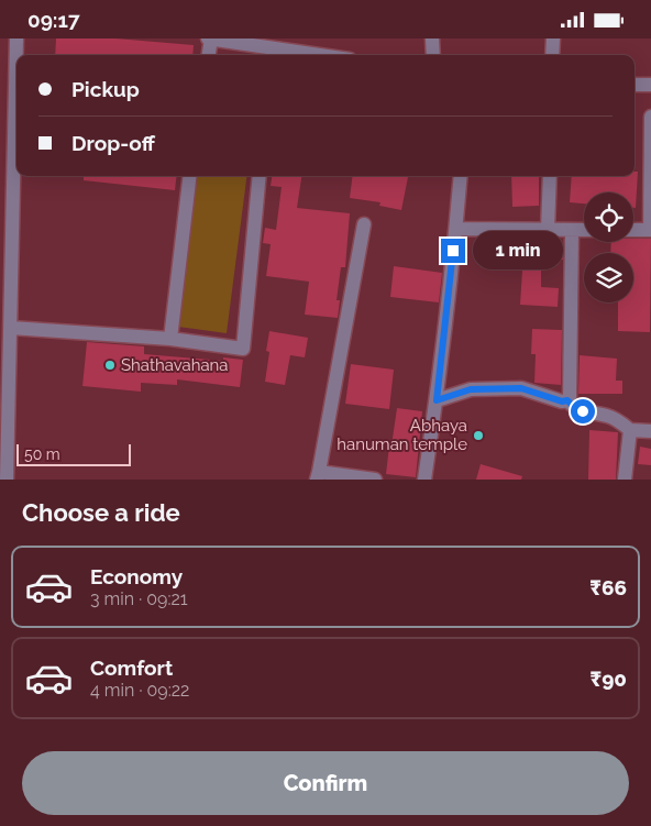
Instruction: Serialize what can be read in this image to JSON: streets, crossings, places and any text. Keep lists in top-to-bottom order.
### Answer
{
  "places": ["Shathavahana", "Abhaya hanuman temple"],
  "scale_bar": "50 m",
  "page": {
    "status": "09:17",
    "banner": ["Pickup", "Drop-off"],
    "bubble": "1 min",
    "scale": "50 m",
    "heading": "Choose a ride",
    "list": [
      {
        "name": "Economy",
        "note": "3 min · 09:21",
        "value": "₹66"
      },
      {
        "name": "Comfort",
        "note": "4 min · 09:22",
        "value": "₹90"
      }
    ],
    "buttons": "Confirm"
  }
}
